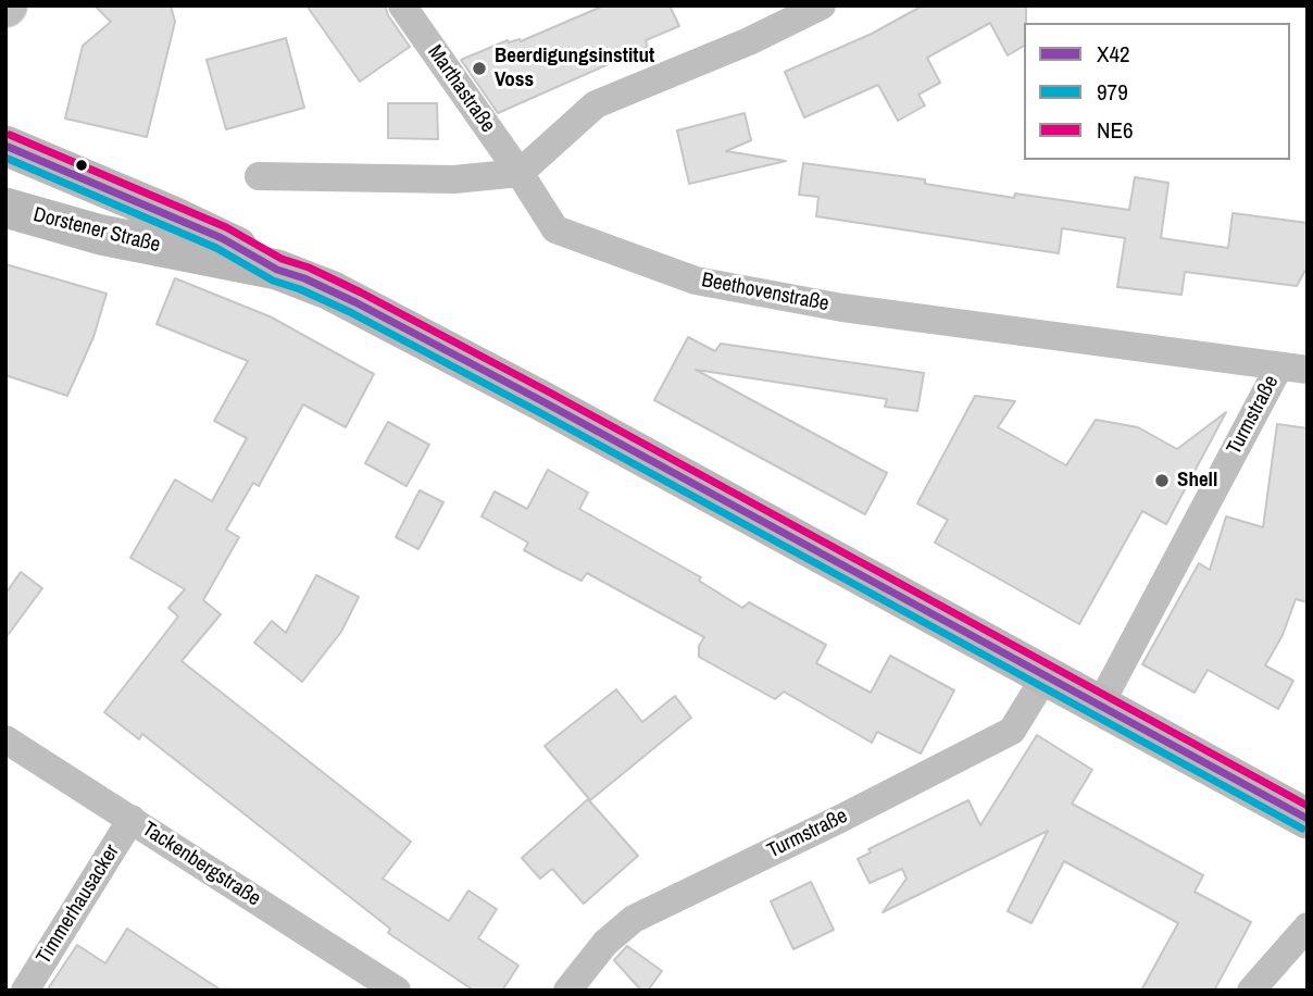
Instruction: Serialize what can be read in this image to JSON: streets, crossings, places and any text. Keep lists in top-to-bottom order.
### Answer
{
  "streets": {
    "main road": ["Dorstener Straße"],
    "street": [
      "Marthastraße",
      "Beethovenstraße",
      "Turmstraße",
      "Tackenbergstraße",
      "Timmerhausacker"
    ]
  },
  "crossings": [
    ["Marthastraße", "Beethovenstraße"],
    ["Dorstener Straße", "Turmstraße"],
    ["Beethovenstraße", "Turmstraße"],
    ["Tackenbergstraße", "Timmerhausacker"]
  ],
  "places": ["Beerdigungsinstitut Voss", "Shell"],
  "lines": ["transit line NE6", "transit line X42", "transit line 979"],
  "legend": ["X42", "979", "NE6"]
}
